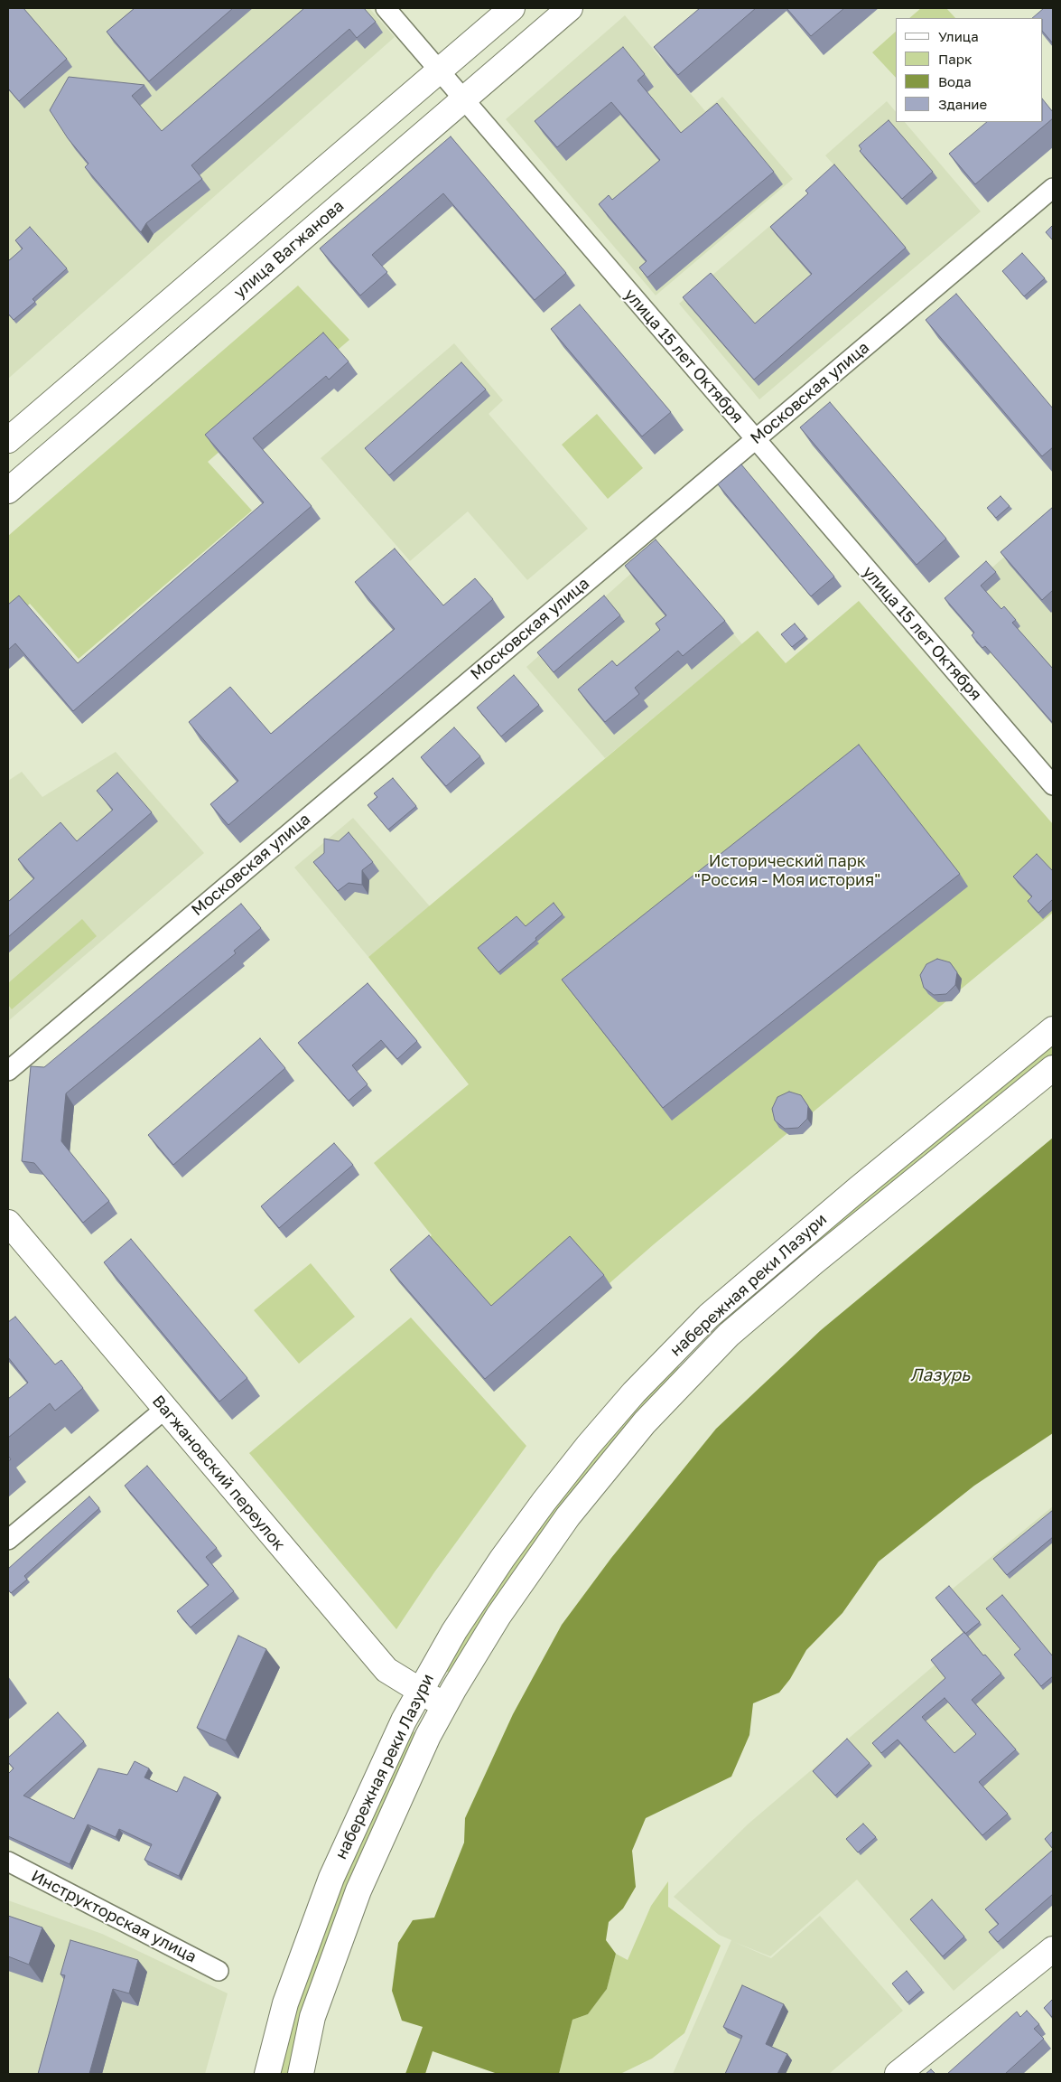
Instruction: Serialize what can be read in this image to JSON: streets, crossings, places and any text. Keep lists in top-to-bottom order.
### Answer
{
  "streets": {
    "main road": ["улица Вагжанова", "набережная реки Лазури", "Вагжановский переулок"],
    "street": ["улица 15 лет Октября", "Московская улица", "Инструкторская улица"]
  },
  "crossings": [
    ["улица Вагжанова", "улица 15 лет Октября"],
    ["улица 15 лет Октября", "Московская улица"],
    ["набережная реки Лазури", "Вагжановский переулок"]
  ],
  "water": ["Лазурь"],
  "parks": ["Исторический парк \"Россия - Моя история\""],
  "legend": [
    "Улица",
    "Парк",
    "Вода",
    "Здание"
  ]
}
